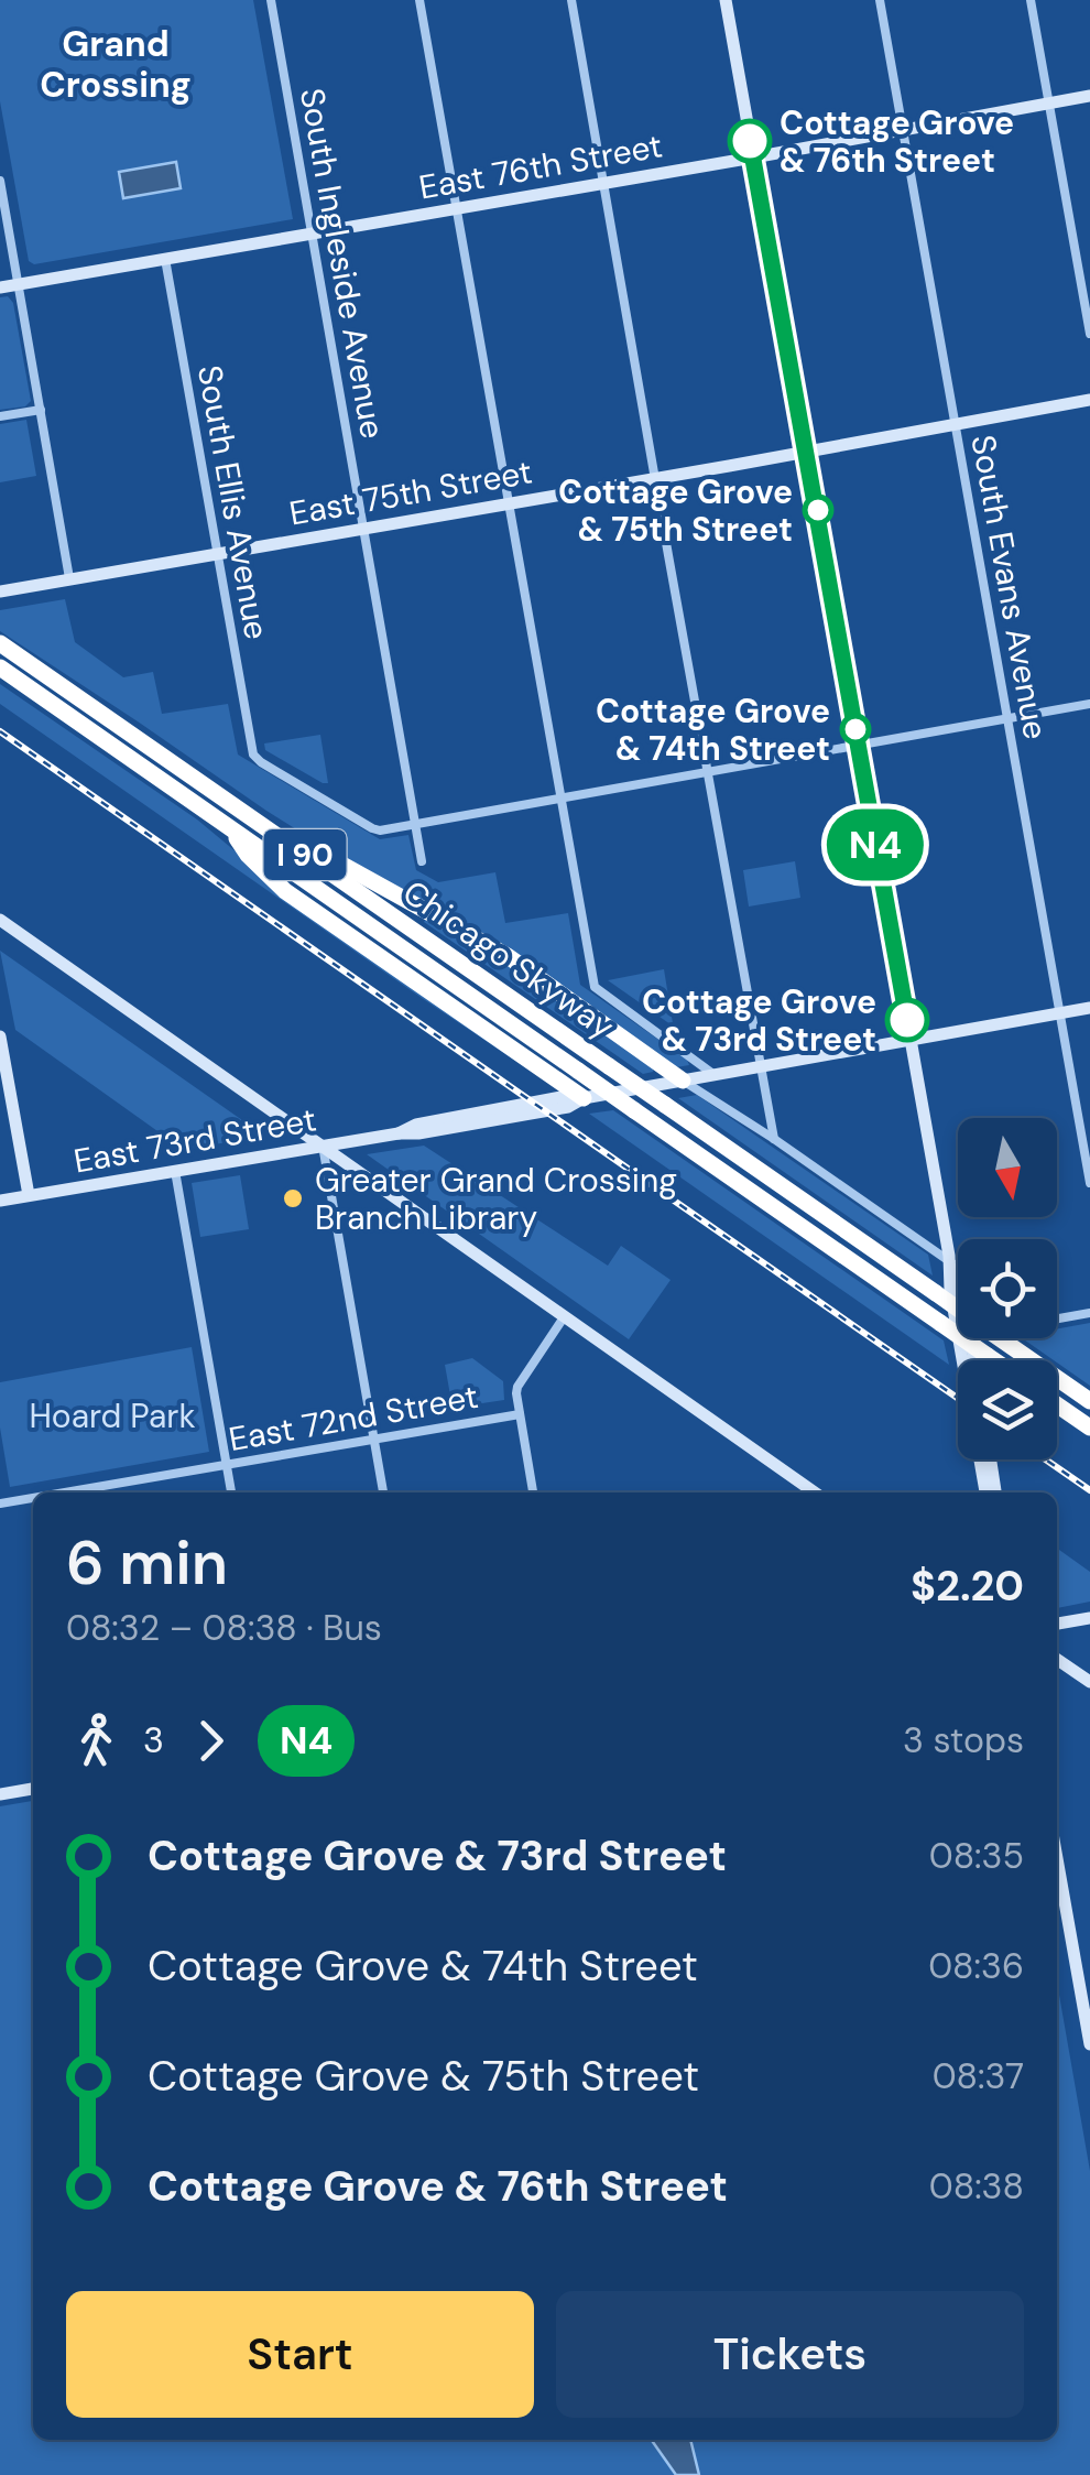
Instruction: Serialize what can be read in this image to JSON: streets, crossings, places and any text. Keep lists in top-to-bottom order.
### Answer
{
  "streets": {
    "highway": ["I 90", "Chicago Skyway"],
    "street": [
      "East 76th Street",
      "South Ingleside Avenue",
      "East 75th Street",
      "South Ellis Avenue",
      "South Evans Avenue",
      "East 73rd Street",
      "East 72nd Street"
    ]
  },
  "crossings": [
    ["East 76th Street", "South Ingleside Avenue"],
    ["East 76th Street", "South Ellis Avenue"],
    ["East 76th Street", "South Evans Avenue"],
    ["South Ingleside Avenue", "East 75th Street"],
    ["South Ingleside Avenue", "South Ellis Avenue"],
    ["East 75th Street", "South Ellis Avenue"],
    ["East 75th Street", "South Evans Avenue"],
    ["South Evans Avenue", "East 73rd Street"]
  ],
  "districts": ["Grand Crossing"],
  "parks": ["Hoard Park"],
  "places": [
    "Cottage Grove & 76th Street",
    "Cottage Grove & 75th Street",
    "Cottage Grove & 74th Street",
    "Cottage Grove & 73rd Street",
    "Greater Grand Crossing Branch Library"
  ],
  "lines": ["bus line N4"],
  "north": "bottom",
  "page": {
    "on_map": "N4",
    "heading": ["6 min", "08:32 – 08:38 · Bus", "$2.20"],
    "legs": ["3", "N4", "3 stops"],
    "list": [
      {
        "name": "Cottage Grove & 73rd Street",
        "value": "08:35"
      },
      {
        "name": "Cottage Grove & 74th Street",
        "value": "08:36"
      },
      {
        "name": "Cottage Grove & 75th Street",
        "value": "08:37"
      },
      {
        "name": "Cottage Grove & 76th Street",
        "value": "08:38"
      }
    ],
    "buttons": ["Start", "Tickets"]
  }
}
